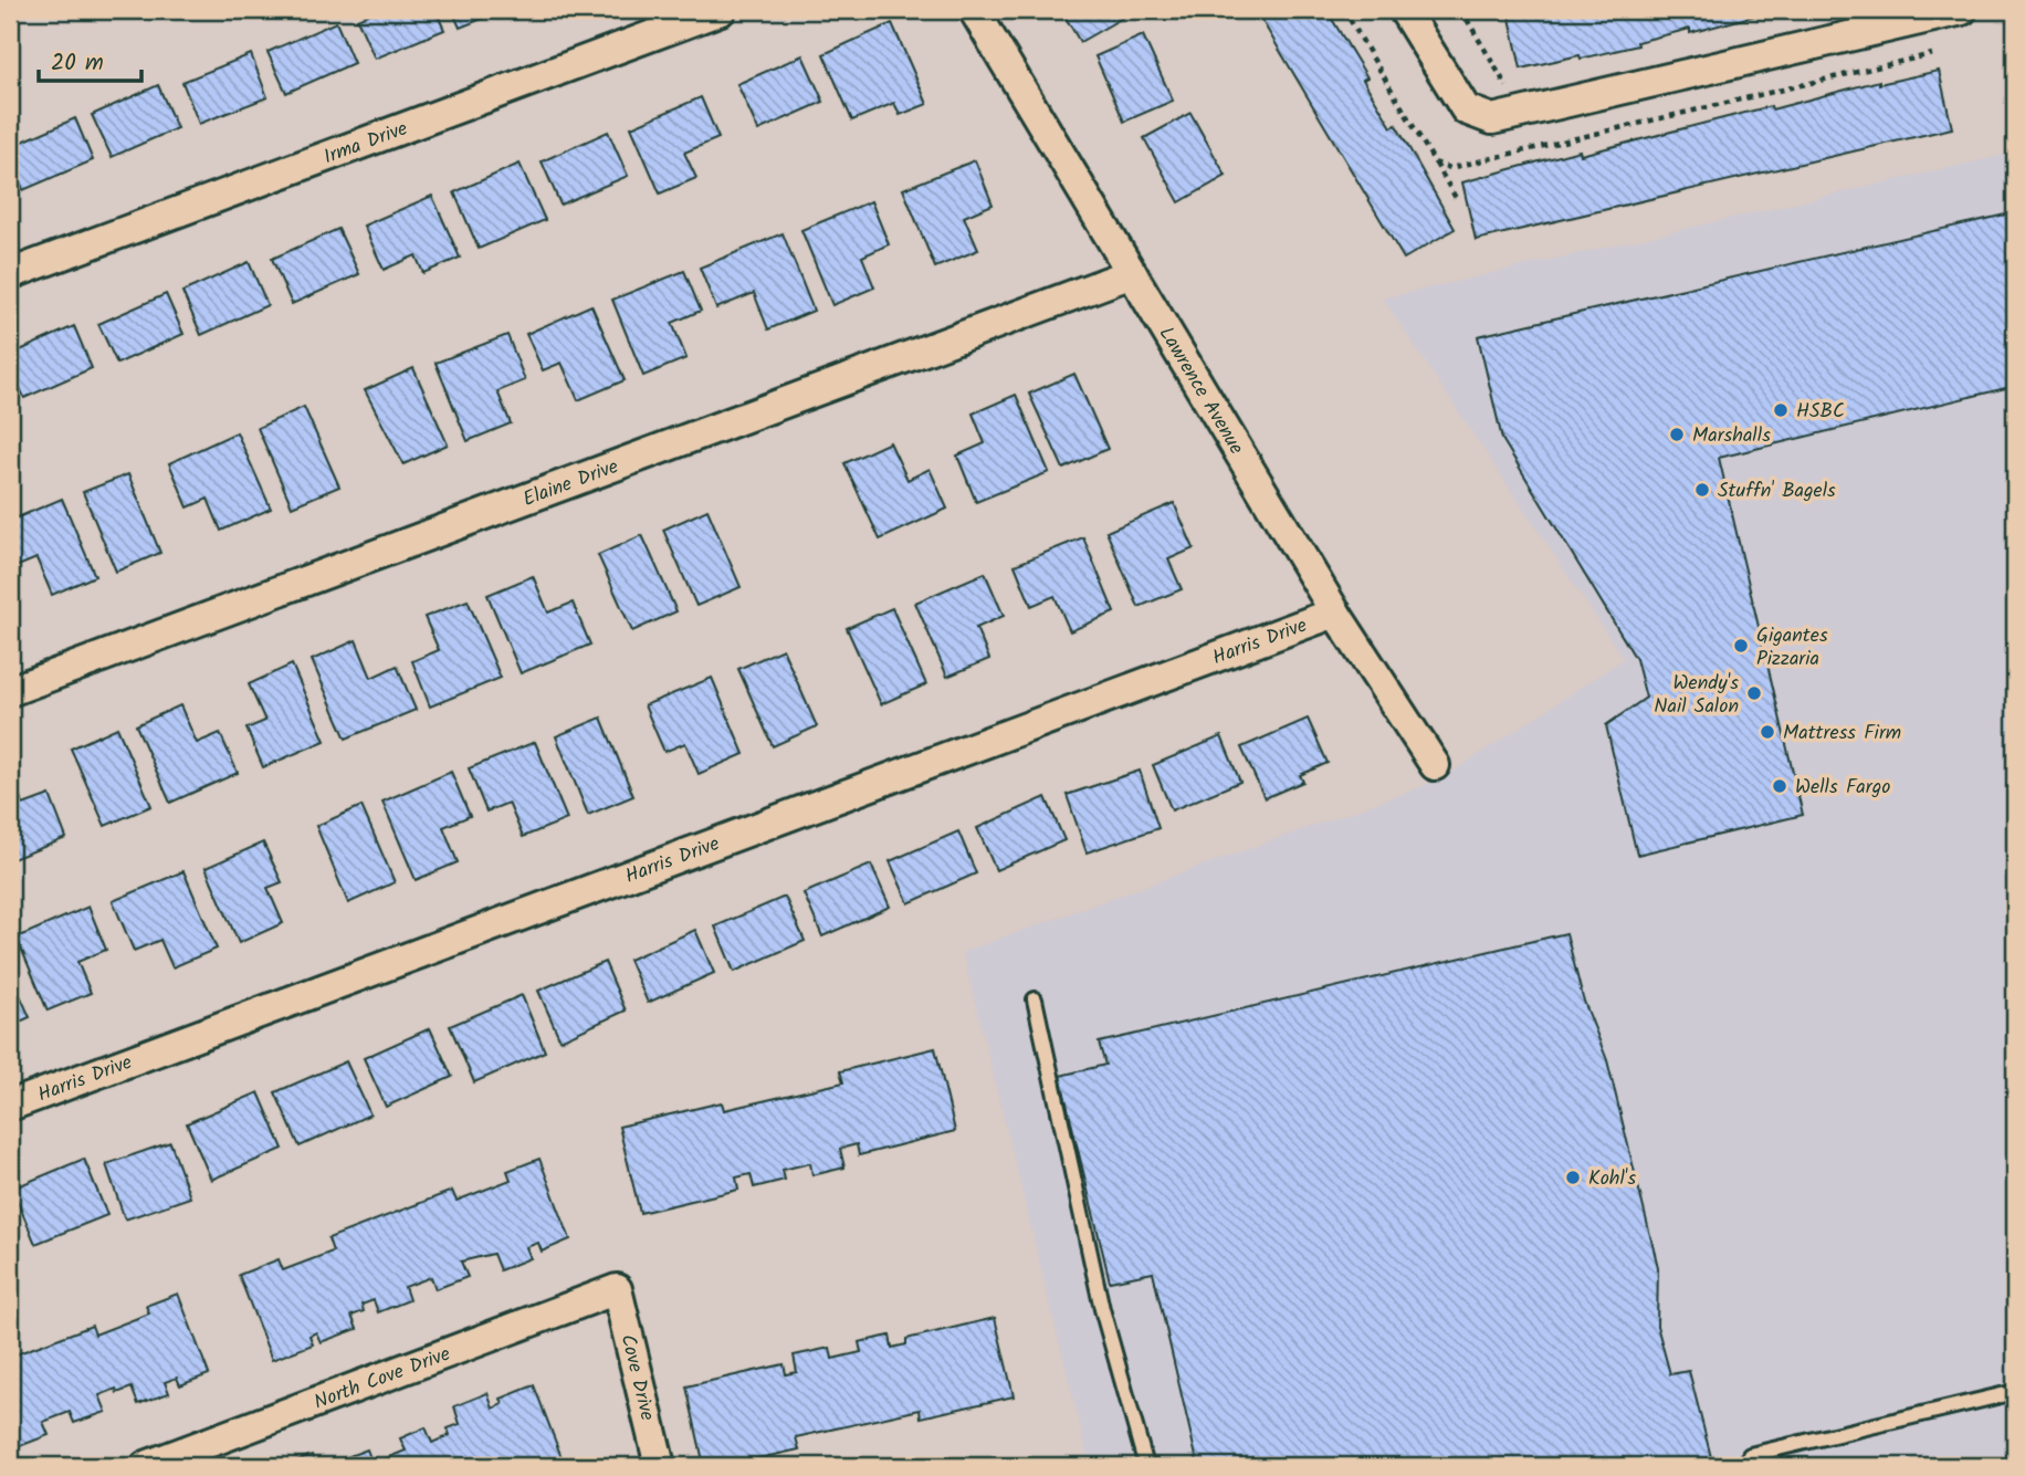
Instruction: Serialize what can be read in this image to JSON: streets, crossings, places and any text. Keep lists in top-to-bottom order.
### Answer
{
  "streets": {
    "street": [
      "Irma Drive",
      "Lawrence Avenue",
      "Elaine Drive",
      "Harris Drive",
      "North Cove Drive",
      "Cove Drive"
    ]
  },
  "crossings": [
    ["Lawrence Avenue", "Elaine Drive"],
    ["Lawrence Avenue", "Harris Drive"],
    ["North Cove Drive", "Cove Drive"]
  ],
  "places": [
    "HSBC",
    "Marshalls",
    "Stuffn' Bagels",
    "Gigantes Pizzaria",
    "Wendy's Nail Salon",
    "Mattress Firm",
    "Wells Fargo",
    "Kohl's"
  ],
  "scale_bar": "20 m"
}
